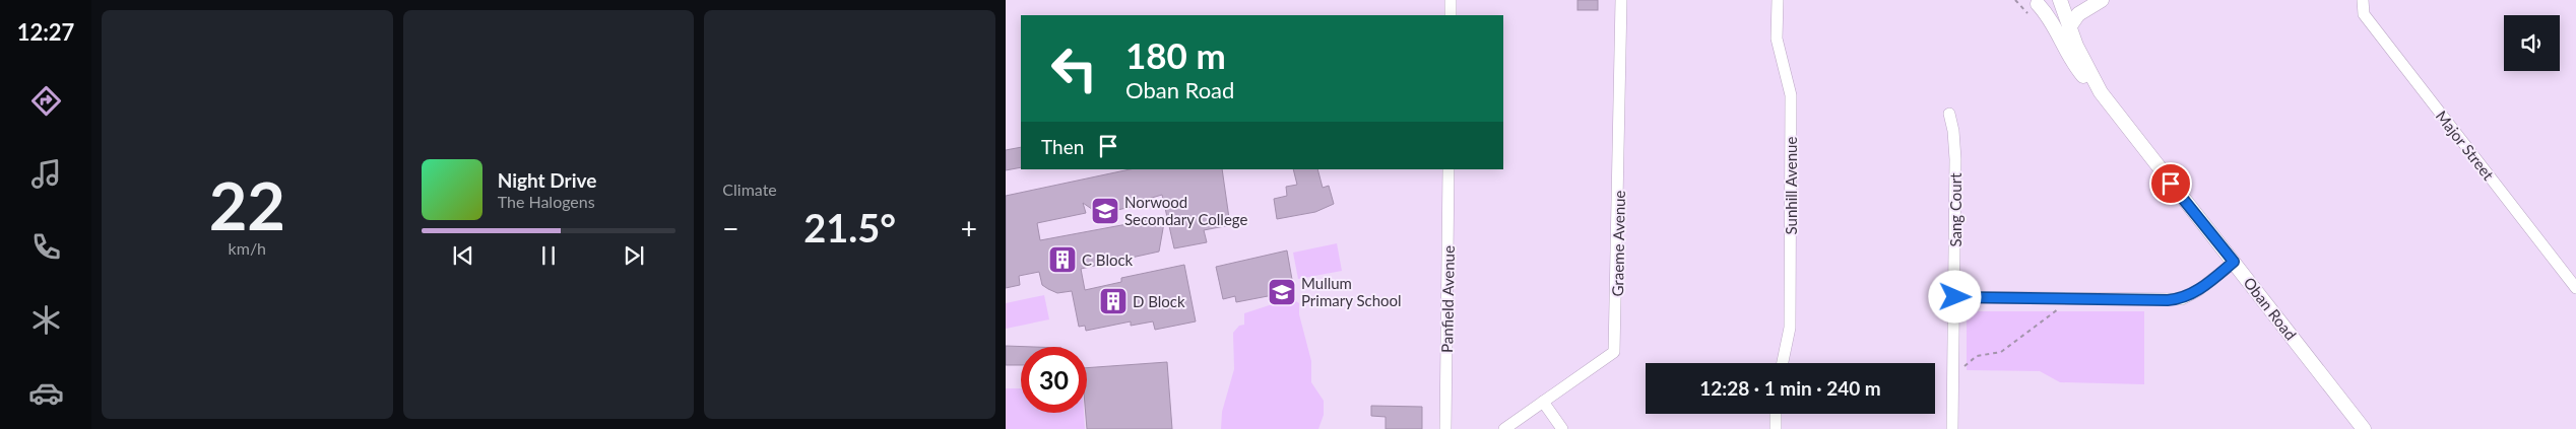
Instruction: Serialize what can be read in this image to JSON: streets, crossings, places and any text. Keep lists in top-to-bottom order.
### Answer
{
  "streets": {
    "main road": ["Oban Road"],
    "street": [
      "Major Street",
      "Sunhill Avenue",
      "Sang Court",
      "Graeme Avenue",
      "Panfield Avenue"
    ]
  },
  "places": {
    "school or university": ["Norwood Secondary College", "Mullum Primary School"],
    "building": ["C Block", "D Block"]
  },
  "page": {
    "tabs": "12:27",
    "tile": [
      ["22", "km/h"],
      "Climate"
    ],
    "turn": ["180 m", "Oban Road"],
    "then": "Then",
    "song": ["Night Drive", "The Halogens"],
    "heat": ["−", "21.5°", "+"],
    "limit": "30",
    "trip": "12:28 · 1 min · 240 m"
  }
}
